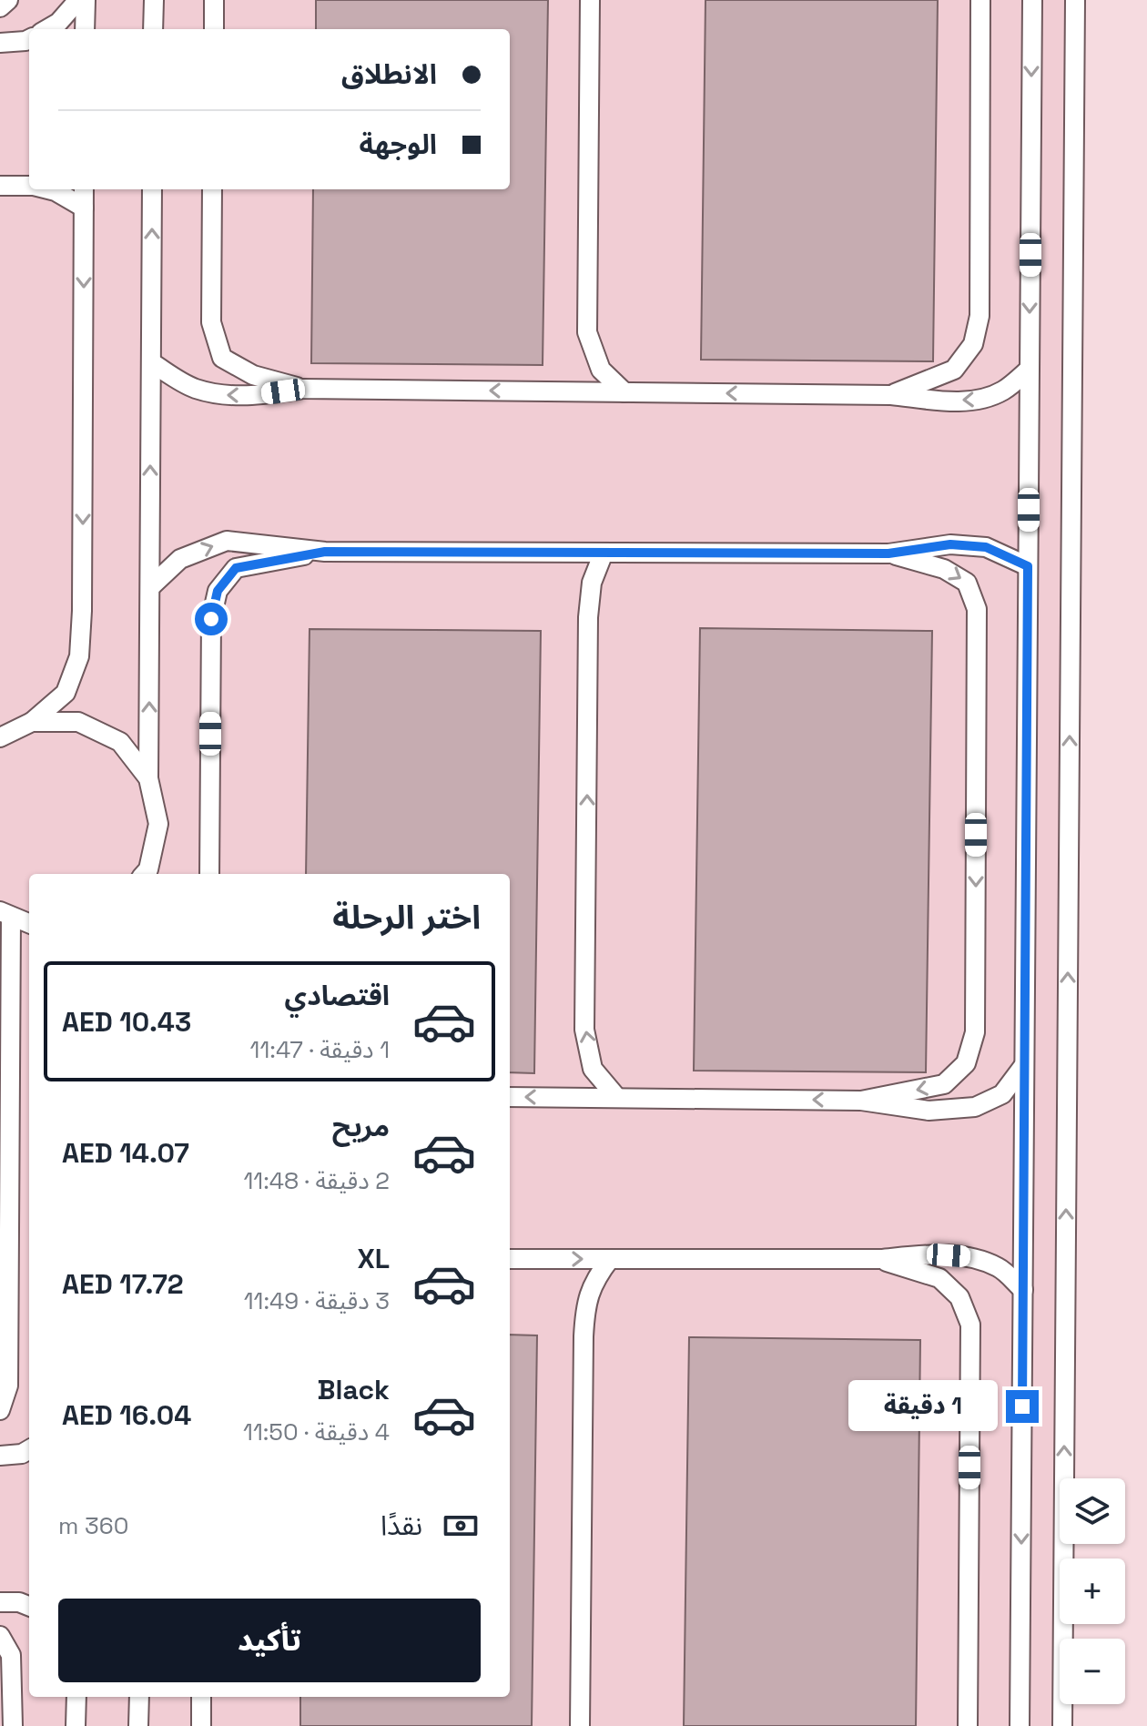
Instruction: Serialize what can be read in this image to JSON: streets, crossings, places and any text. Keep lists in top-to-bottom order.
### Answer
{
  "page": {
    "banner": ["الانطلاق", "الوجهة"],
    "heading": "اختر الرحلة",
    "list": [
      {
        "name": "اقتصادي",
        "note": "1 دقيقة · 11:47",
        "value": "AED 10.43"
      },
      {
        "name": "مريح",
        "note": "2 دقيقة · 11:48",
        "value": "AED 14.07"
      },
      {
        "name": "XL",
        "note": "3 دقيقة · 11:49",
        "value": "AED 17.72"
      },
      {
        "name": "Black",
        "note": "4 دقيقة · 11:50",
        "value": "AED 16.04"
      }
    ],
    "bubble": "1 دقيقة",
    "map_buttons": ["+", "−"],
    "pay": ["نقدًا", "360 m"],
    "buttons": "تأكيد"
  }
}
